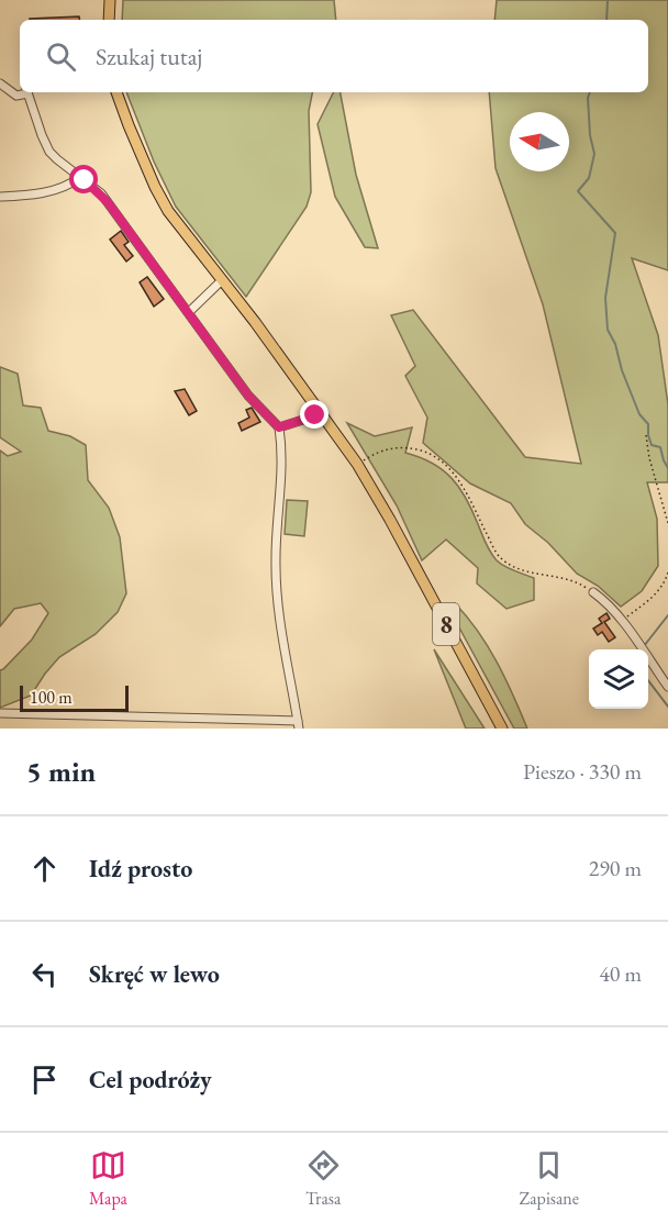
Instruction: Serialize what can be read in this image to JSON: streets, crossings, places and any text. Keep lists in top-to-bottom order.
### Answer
{
  "streets": {
    "highway": ["8"]
  },
  "scale_bar": "100 m",
  "north": "left",
  "page": {
    "search": "Szukaj tutaj",
    "scale": "100 m",
    "heading": ["5 min", "Pieszo · 330 m"],
    "list": [
      ["Idź prosto", "290 m"],
      ["Skręć w lewo", "40 m"],
      "Cel podróży"
    ],
    "nav": ["Mapa", "Trasa", "Zapisane"]
  }
}
